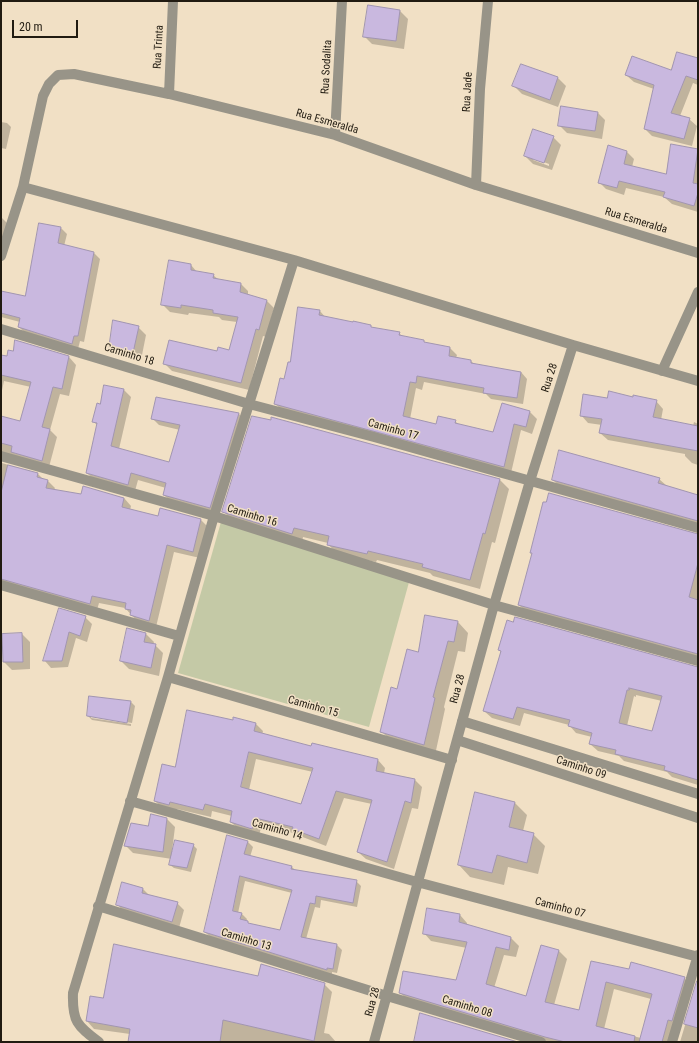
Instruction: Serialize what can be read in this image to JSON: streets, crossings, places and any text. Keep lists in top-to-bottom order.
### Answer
{
  "streets": {
    "street": [
      "Rua Trinta",
      "Rua Sodalita",
      "Rua Jade",
      "Rua Esmeralda",
      "Caminho 18",
      "Rua 28",
      "Caminho 17",
      "Caminho 16",
      "Caminho 15",
      "Caminho 09",
      "Caminho 14",
      "Caminho 07",
      "Caminho 13",
      "Caminho 08"
    ]
  },
  "crossings": [
    ["Rua Trinta", "Rua Esmeralda"],
    ["Rua Sodalita", "Rua Esmeralda"],
    ["Rua Jade", "Rua Esmeralda"],
    ["Caminho 18", "Caminho 17"],
    ["Rua 28", "Caminho 17"],
    ["Rua 28", "Caminho 16"],
    ["Rua 28", "Caminho 15"],
    ["Rua 28", "Caminho 09"],
    ["Rua 28", "Caminho 14"],
    ["Rua 28", "Caminho 07"],
    ["Rua 28", "Caminho 13"],
    ["Rua 28", "Caminho 08"],
    ["Caminho 14", "Caminho 07"],
    ["Caminho 13", "Caminho 08"]
  ],
  "scale_bar": "20 m"
}
